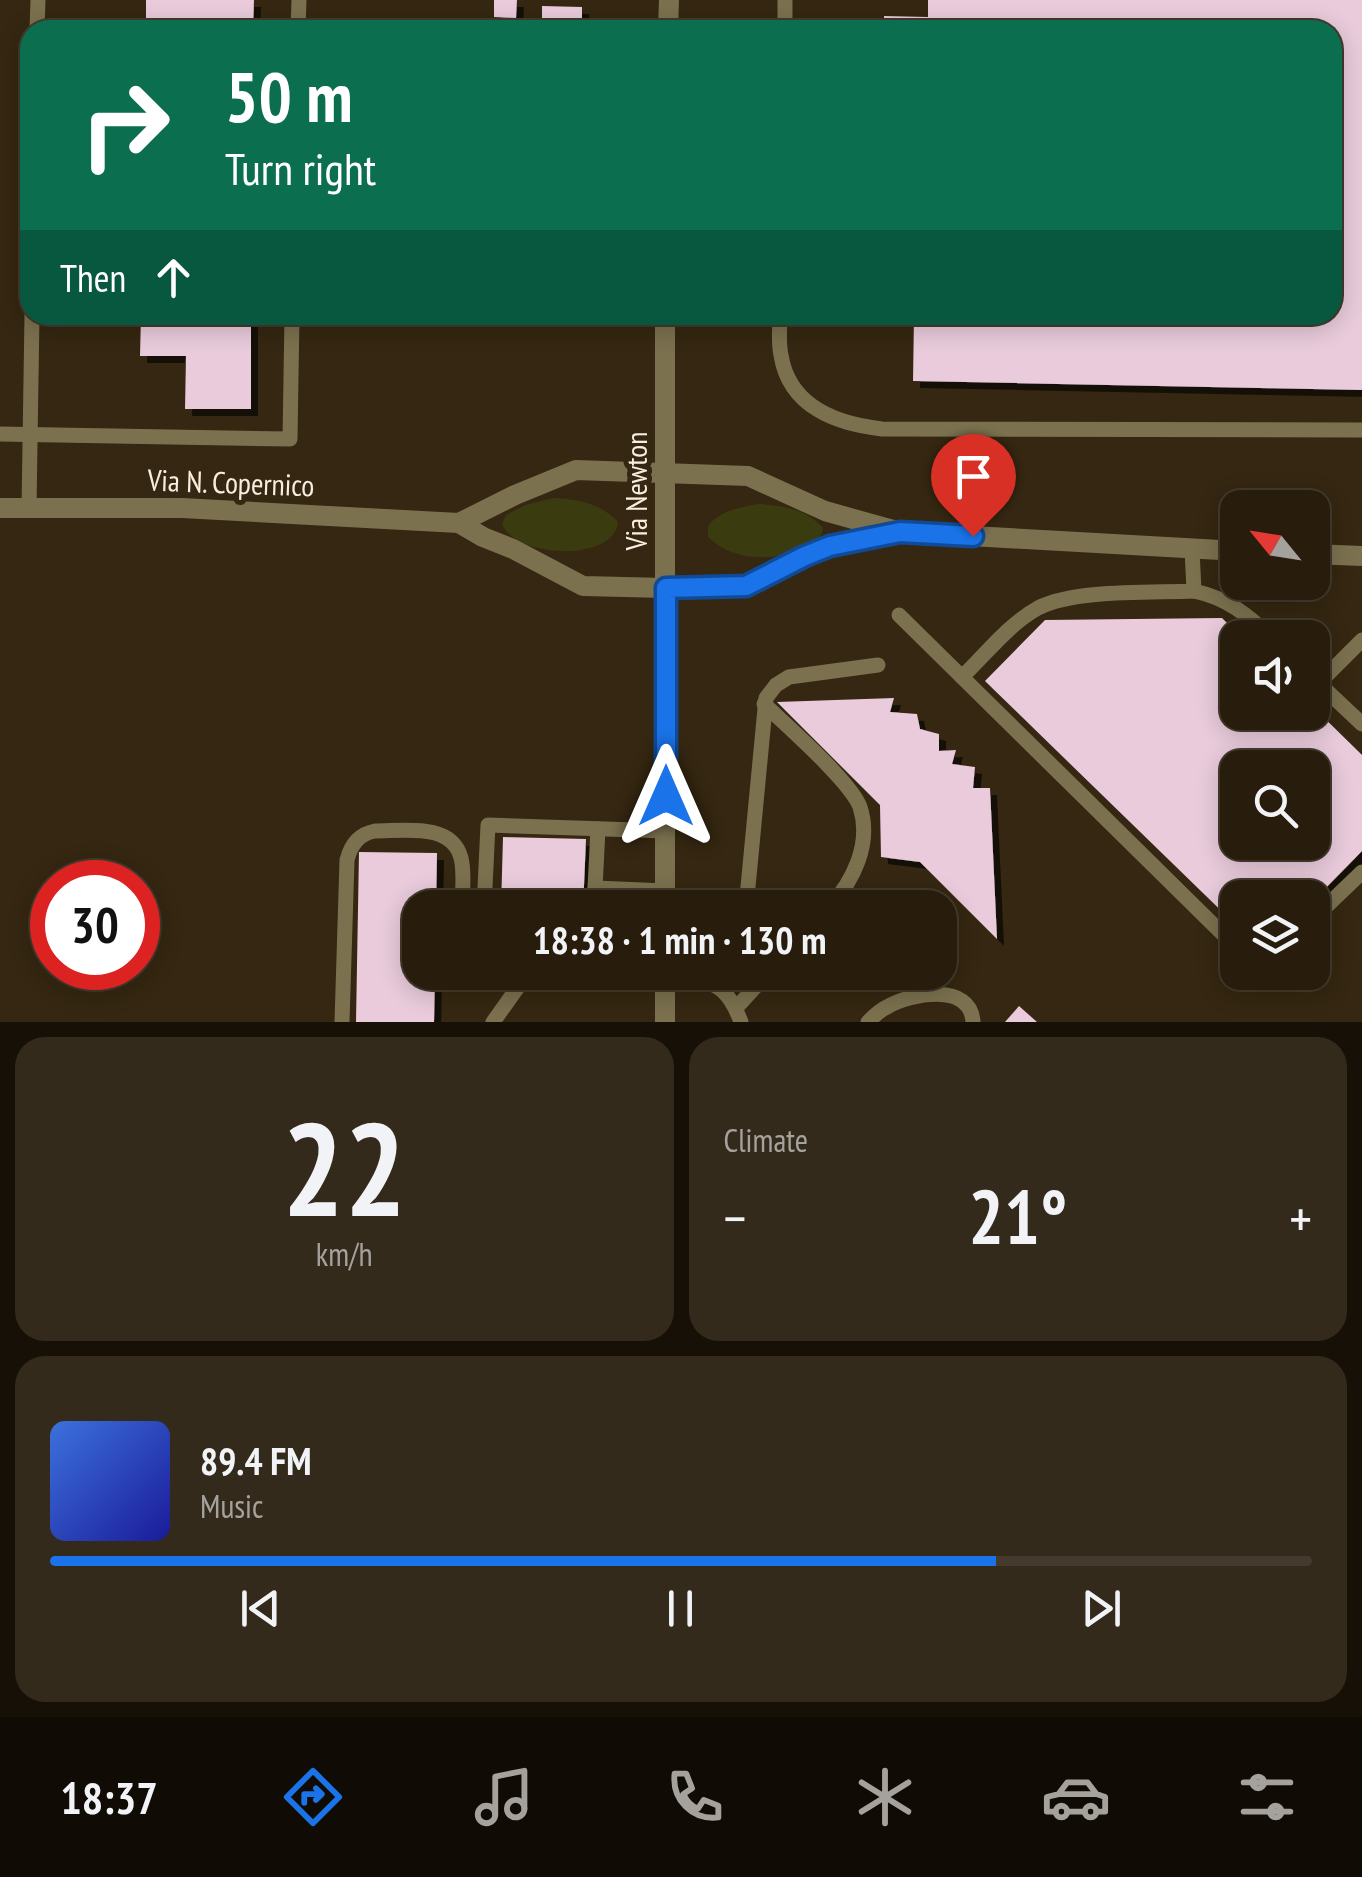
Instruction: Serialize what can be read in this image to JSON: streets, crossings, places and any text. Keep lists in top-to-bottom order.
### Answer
{
  "streets": {
    "street": ["Via N. Copernico", "Via Newton"]
  },
  "north": "top left",
  "page": {
    "turn": ["50 m", "Turn right"],
    "then": "Then",
    "limit": "30",
    "trip": "18:38 · 1 min · 130 m",
    "tile": [
      ["22", "km/h"],
      "Climate"
    ],
    "heat": ["−", "21°", "+"],
    "song": ["89.4 FM", "Music"],
    "tabs": "18:37"
  }
}
